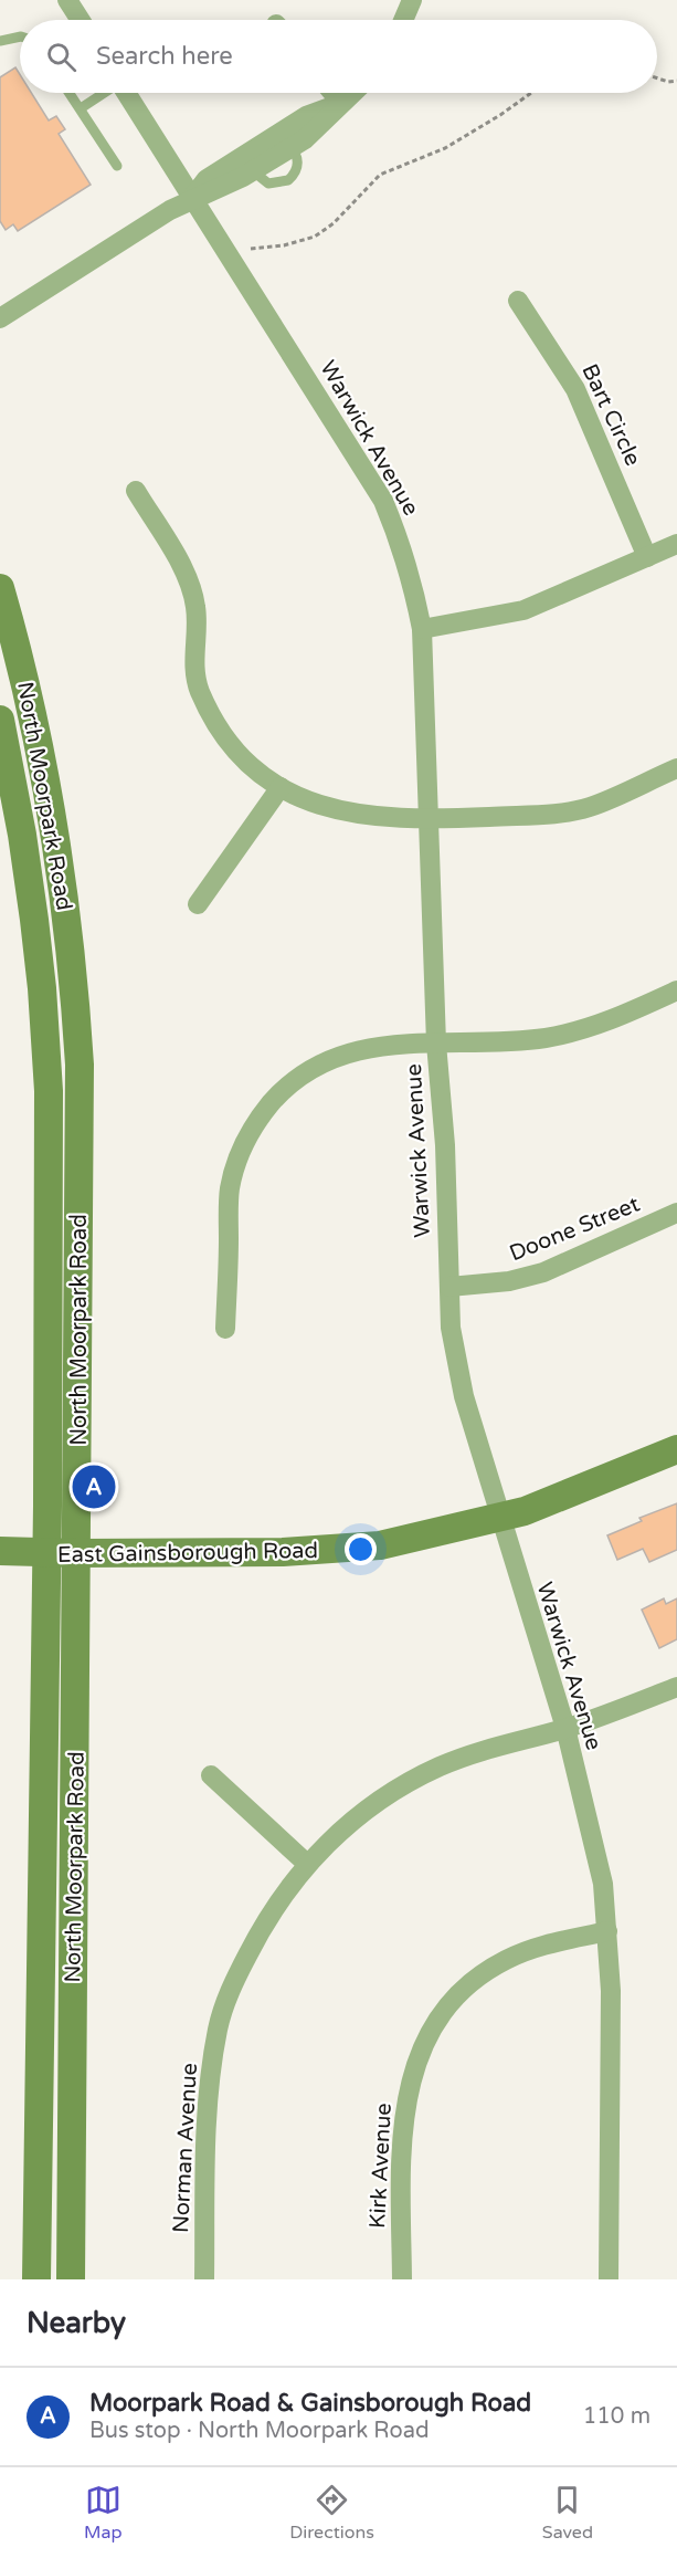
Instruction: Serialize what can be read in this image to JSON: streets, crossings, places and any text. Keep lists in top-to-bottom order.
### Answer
{
  "streets": {
    "main road": ["North Moorpark Road", "East Gainsborough Road"],
    "street": [
      "Bart Circle",
      "Warwick Avenue",
      "Doone Street",
      "Norman Avenue",
      "Kirk Avenue"
    ]
  },
  "crossings": [
    ["Warwick Avenue", "Doone Street"],
    ["Warwick Avenue", "East Gainsborough Road"],
    ["Warwick Avenue", "Norman Avenue"],
    ["Warwick Avenue", "Kirk Avenue"],
    ["North Moorpark Road", "East Gainsborough Road"]
  ],
  "page": {
    "search": "Search here",
    "pins": "A",
    "heading": "Nearby",
    "list": [
      {
        "mark": "A",
        "name": "Moorpark Road & Gainsborough Road",
        "note": "Bus stop · North Moorpark Road",
        "value": "110 m"
      }
    ],
    "nav": ["Map", "Directions", "Saved"]
  }
}
